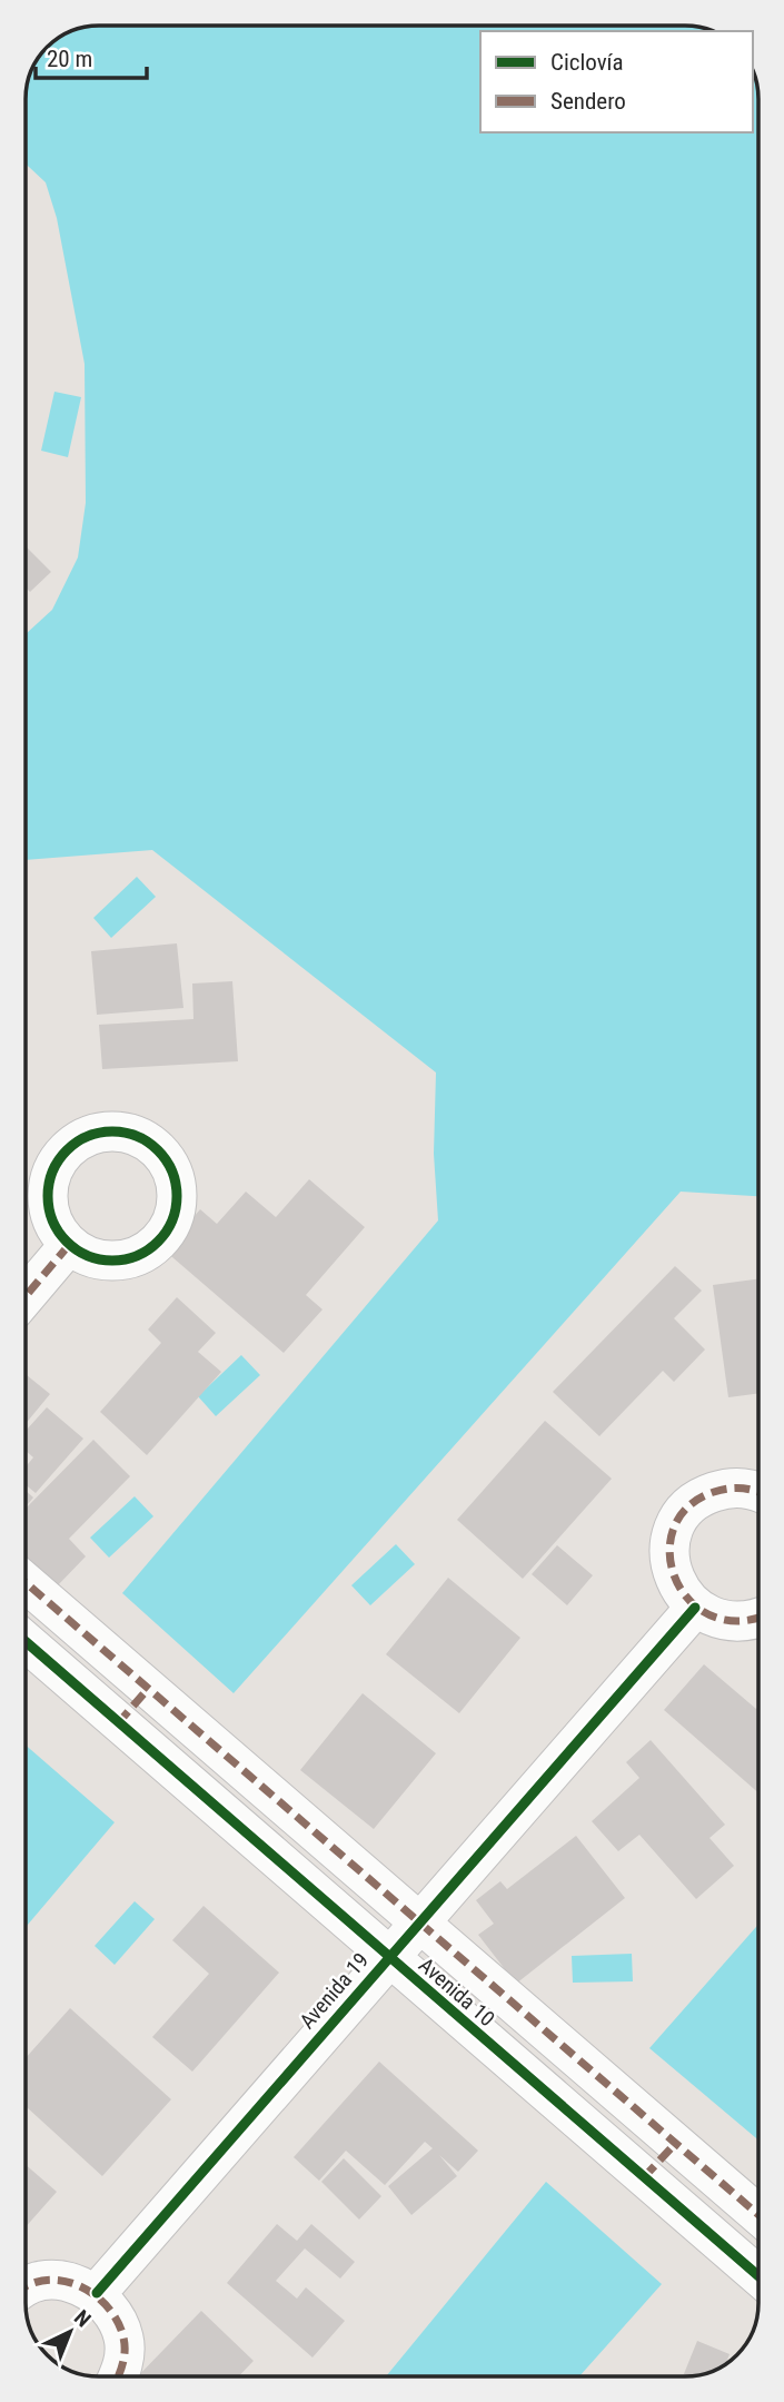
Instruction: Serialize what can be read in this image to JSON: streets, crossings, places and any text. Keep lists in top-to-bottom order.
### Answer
{
  "streets": {
    "street": ["Avenida 19", "Avenida 10"]
  },
  "crossings": [
    ["Avenida 19", "Avenida 10"]
  ],
  "legend": ["Ciclovía", "Sendero"],
  "scale_bar": "20 m",
  "north": "top right"
}
